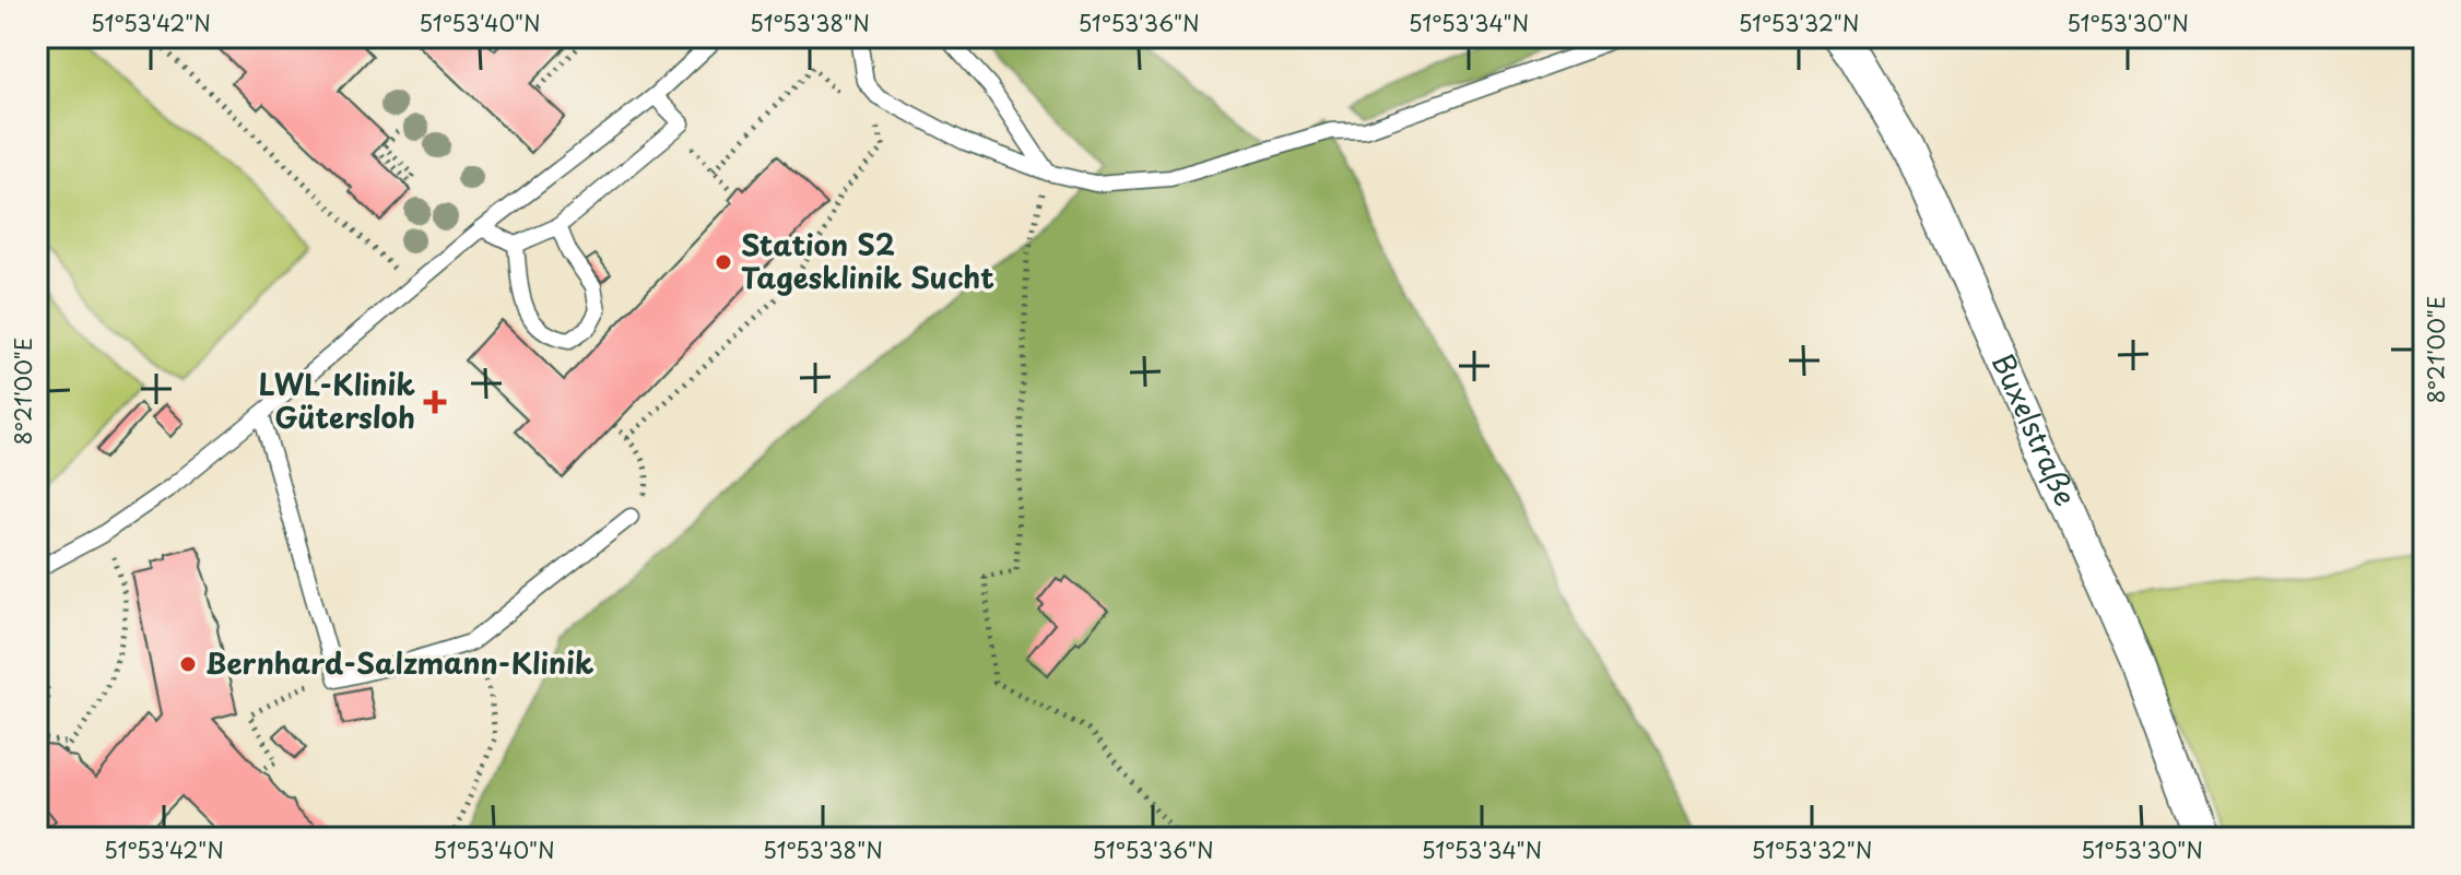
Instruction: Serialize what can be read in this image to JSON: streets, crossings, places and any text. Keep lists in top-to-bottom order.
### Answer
{
  "streets": {
    "street": ["Buxelstraße"]
  },
  "places": {
    "other": ["Station S2 Tagesklinik Sucht", "Bernhard-Salzmann-Klinik"],
    "health": ["LWL-Klinik Gütersloh"]
  },
  "coordinates": [
    "51°53'42\"N",
    "51°53'40\"N",
    "51°53'38\"N",
    "51°53'36\"N",
    "51°53'34\"N",
    "51°53'32\"N",
    "51°53'30\"N",
    "8°21'00\"E"
  ]
}
